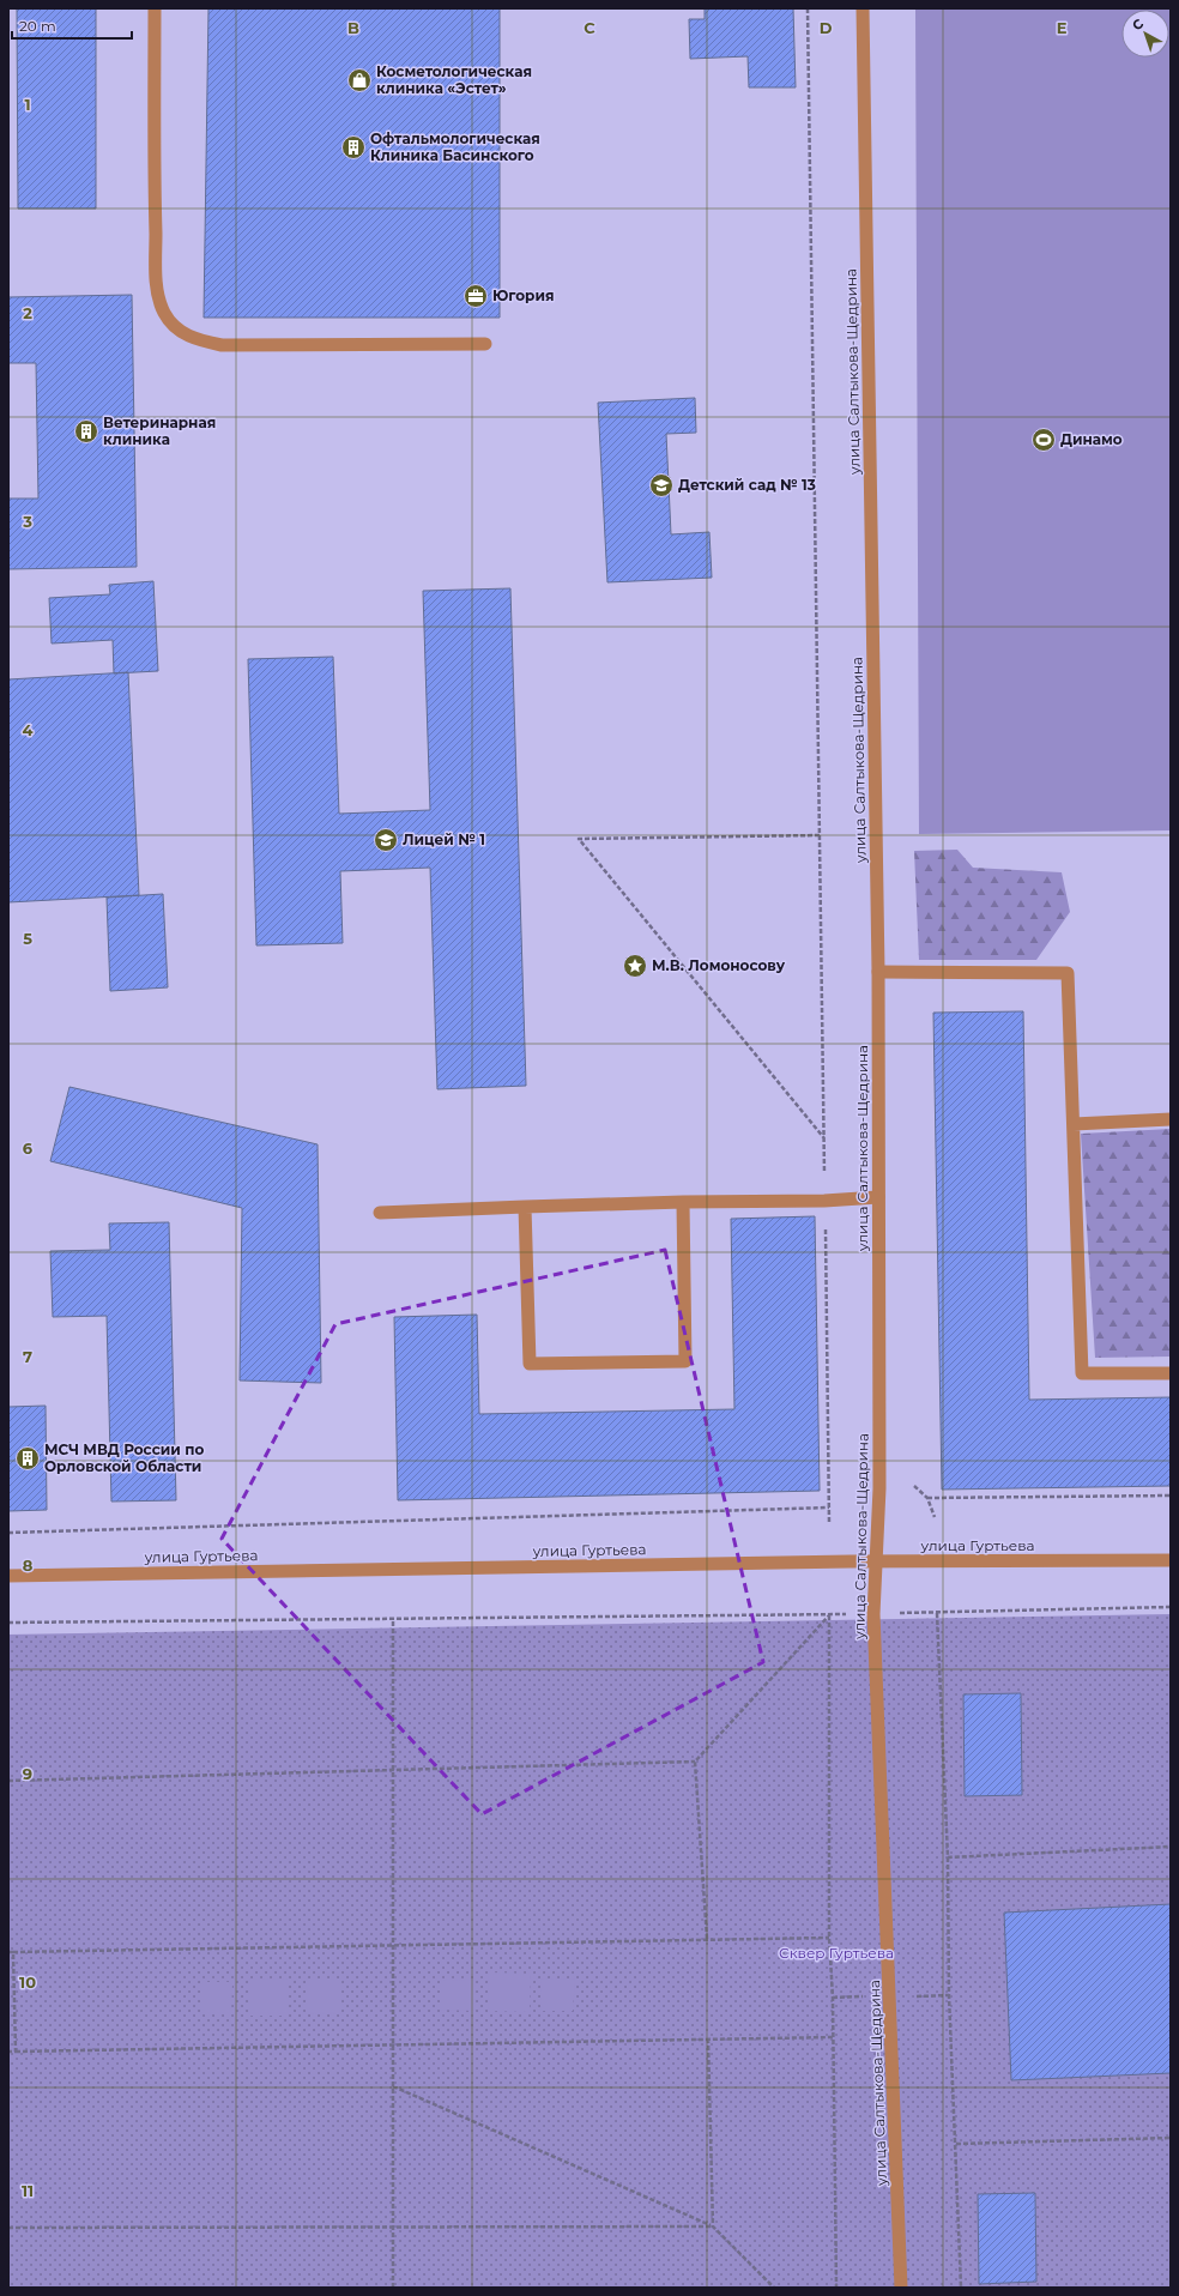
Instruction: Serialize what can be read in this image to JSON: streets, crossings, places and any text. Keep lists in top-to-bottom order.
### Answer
{
  "streets": {
    "street": ["улица Салтыкова-Щедрина", "улица Гуртьева"]
  },
  "crossings": [
    ["улица Салтыкова-Щедрина", "улица Гуртьева"]
  ],
  "parks": ["Сквер Гуртьева"],
  "places": {
    "shop": ["Косметологическая клиника «Эстет»"],
    "building": ["Офтальмологическая Клиника Басинского", "Ветеринарная клиника", "МСЧ МВД России по Орловской Области"],
    "office": ["Югория"],
    "sports": ["Динамо"],
    "school or university": ["Детский сад № 13", "Лицей № 1"],
    "place": ["М.В. Ломоносову"]
  },
  "scale_bar": "20 m",
  "north": "top left",
  "grid": {
    "columns": [
      "B",
      "C",
      "D",
      "E"
    ],
    "rows": [
      "1",
      "2",
      "3",
      "4",
      "5",
      "6",
      "7",
      "8",
      "9",
      "10",
      "11"
    ]
  }
}
